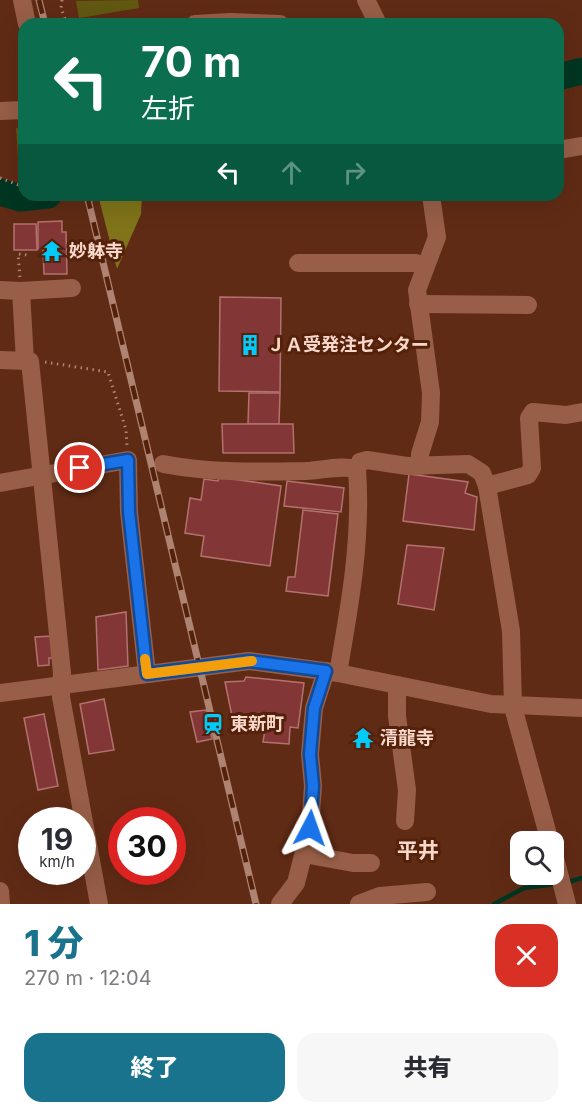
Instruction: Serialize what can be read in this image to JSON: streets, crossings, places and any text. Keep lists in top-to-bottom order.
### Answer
{
  "districts": ["平井"],
  "places": {
    "temple": ["妙躰寺", "清龍寺"],
    "building": ["ＪＡ受発注センター"],
    "station": ["東新町"]
  },
  "page": {
    "turn": ["70 m", "左折"],
    "speed": "19 km/h",
    "limit": "30",
    "heading": ["1 分", "270 m · 12:04"],
    "buttons": ["終了", "共有"]
  }
}
